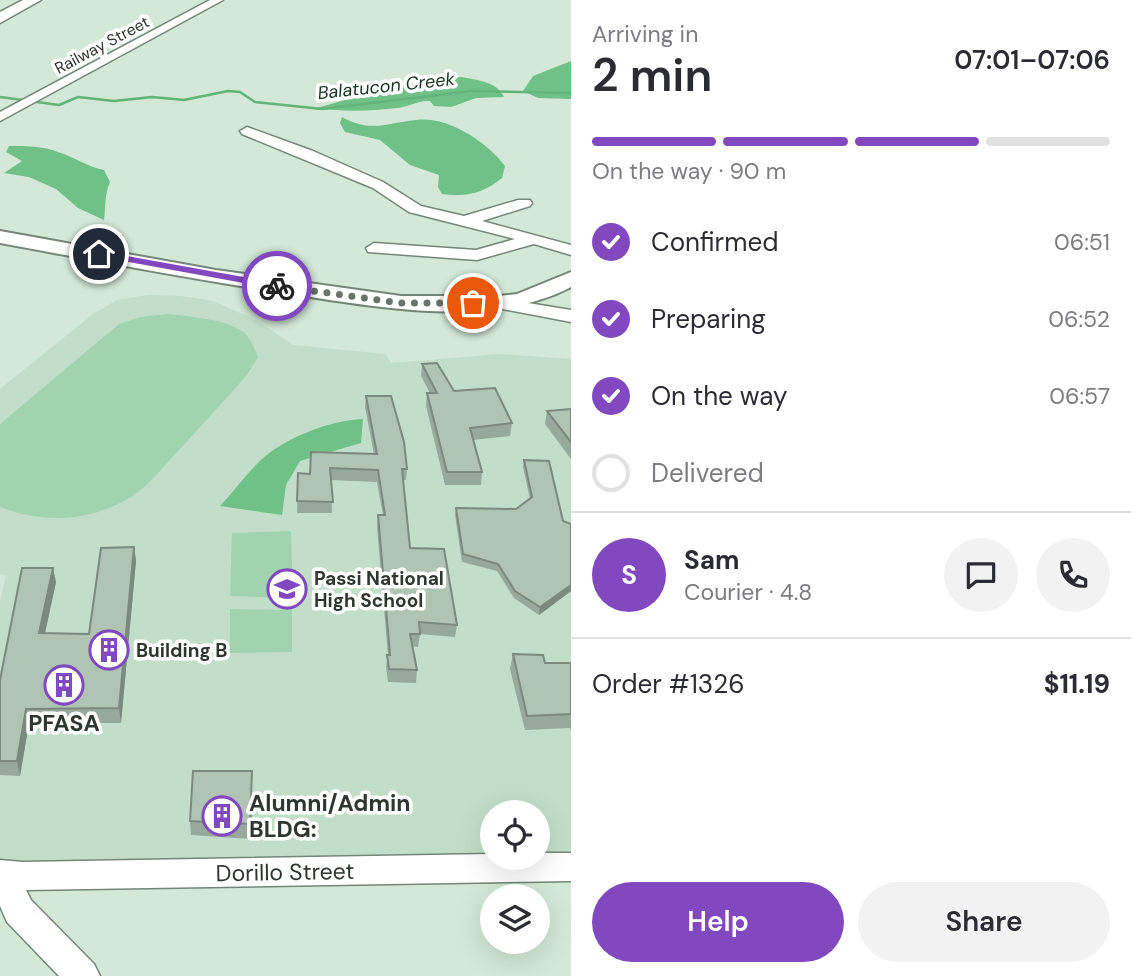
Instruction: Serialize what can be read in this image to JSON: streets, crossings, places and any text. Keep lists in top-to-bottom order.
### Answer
{
  "streets": {
    "street": ["Railway Street", "Dorillo Street"]
  },
  "water": ["Balatucon Creek"],
  "places": {
    "school or university": ["Passi National High School"],
    "building": ["Building B", "PFASA", "Alumni/Admin BLDG:"]
  },
  "page": {
    "heading": ["2 min", "Arriving in", "07:01–07:06"],
    "panel": [
      "Sam",
      "Courier · 4.8",
      "Order #1326",
      "$11.19"
    ],
    "bar": "On the way · 90 m",
    "list": [
      ["Confirmed", "06:51"],
      ["Preparing", "06:52"],
      ["On the way", "06:57"],
      "Delivered"
    ],
    "round": "S",
    "buttons": ["Help", "Share"]
  }
}
